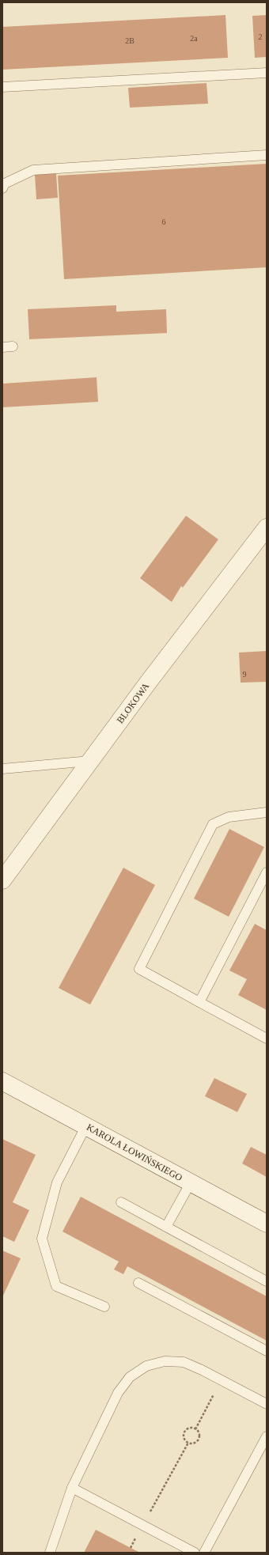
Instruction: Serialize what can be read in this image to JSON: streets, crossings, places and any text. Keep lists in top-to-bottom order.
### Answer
{
  "streets": {
    "street": ["BLOKOWA", "KAROLA ŁOWIŃSKIEGO"]
  },
  "house_numbers": [
    "2",
    "2a",
    "2B",
    "6",
    "9"
  ]
}
